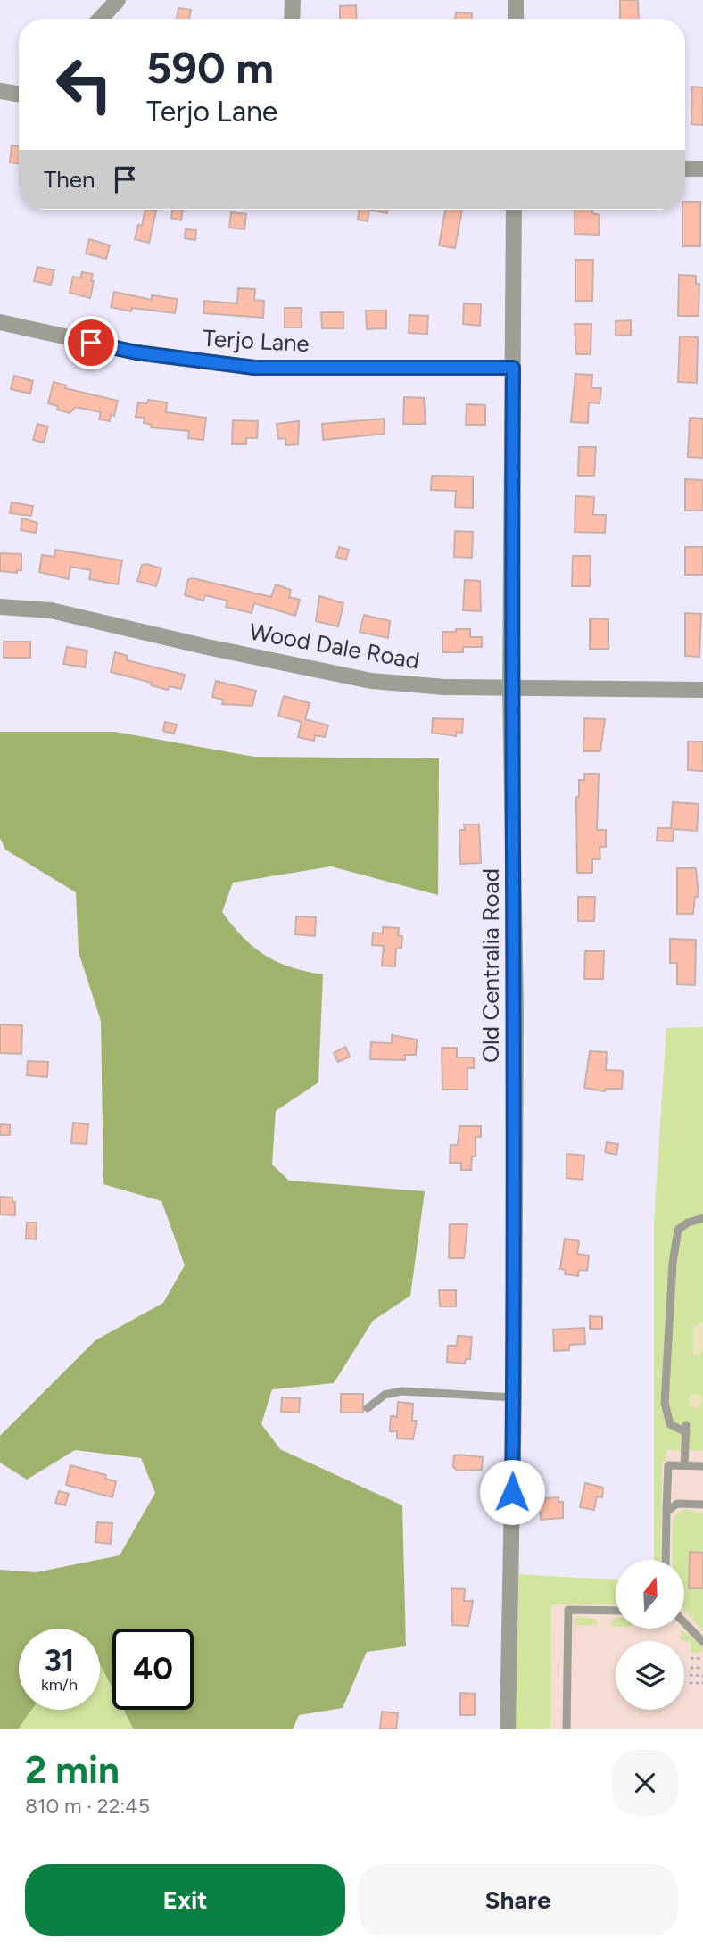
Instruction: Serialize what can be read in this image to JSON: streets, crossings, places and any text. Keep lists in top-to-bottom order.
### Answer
{
  "streets": {
    "street": ["Terjo Lane", "Wood Dale Road", "Old Centralia Road"]
  },
  "crossings": [
    ["Terjo Lane", "Old Centralia Road"],
    ["Wood Dale Road", "Old Centralia Road"]
  ],
  "north": "top",
  "page": {
    "turn": ["590 m", "Terjo Lane"],
    "then": "Then",
    "speed": "31 km/h",
    "limit": "40",
    "heading": ["2 min", "810 m · 22:45"],
    "buttons": ["Exit", "Share"]
  }
}
